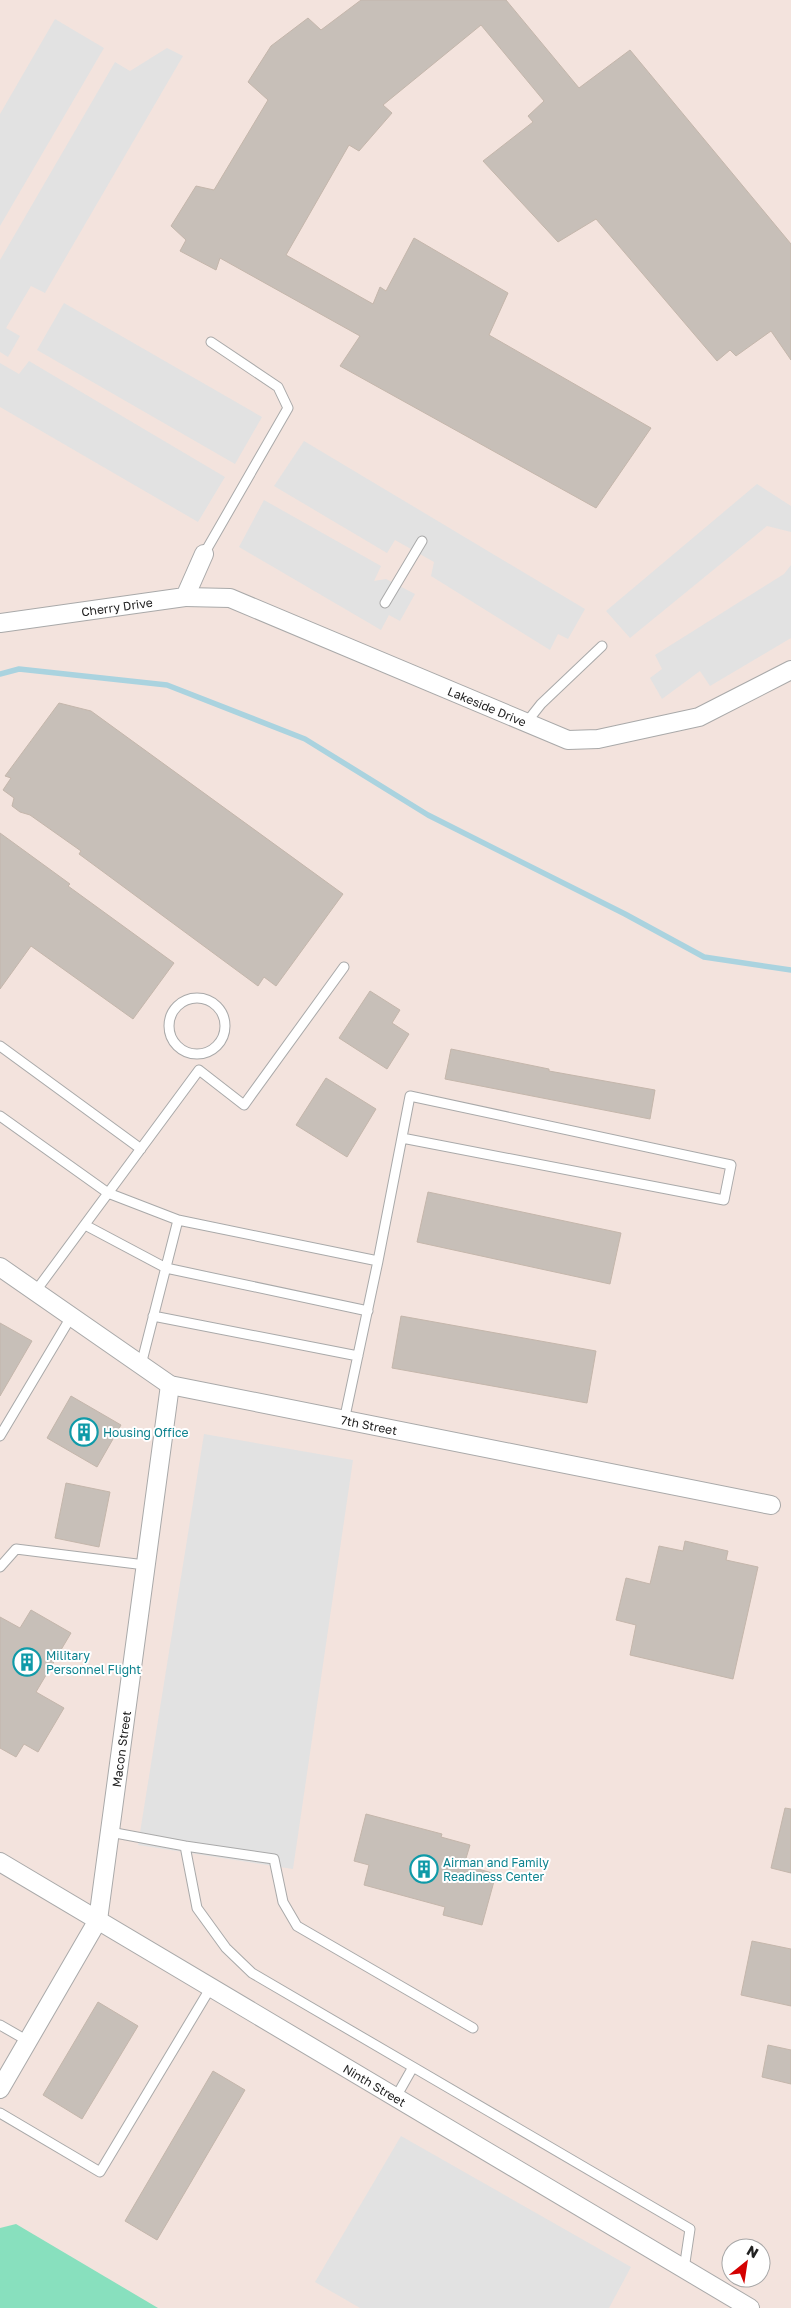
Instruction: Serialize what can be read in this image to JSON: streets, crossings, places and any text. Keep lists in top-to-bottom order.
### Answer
{
  "streets": {
    "street": [
      "Cherry Drive",
      "Lakeside Drive",
      "7th Street",
      "Macon Street",
      "Ninth Street"
    ]
  },
  "crossings": [
    ["Cherry Drive", "Lakeside Drive"],
    ["7th Street", "Macon Street"],
    ["Macon Street", "Ninth Street"]
  ],
  "places": {
    "building": ["Housing Office", "Military Personnel Flight", "Airman and Family Readiness Center"]
  },
  "north": "top right"
}
